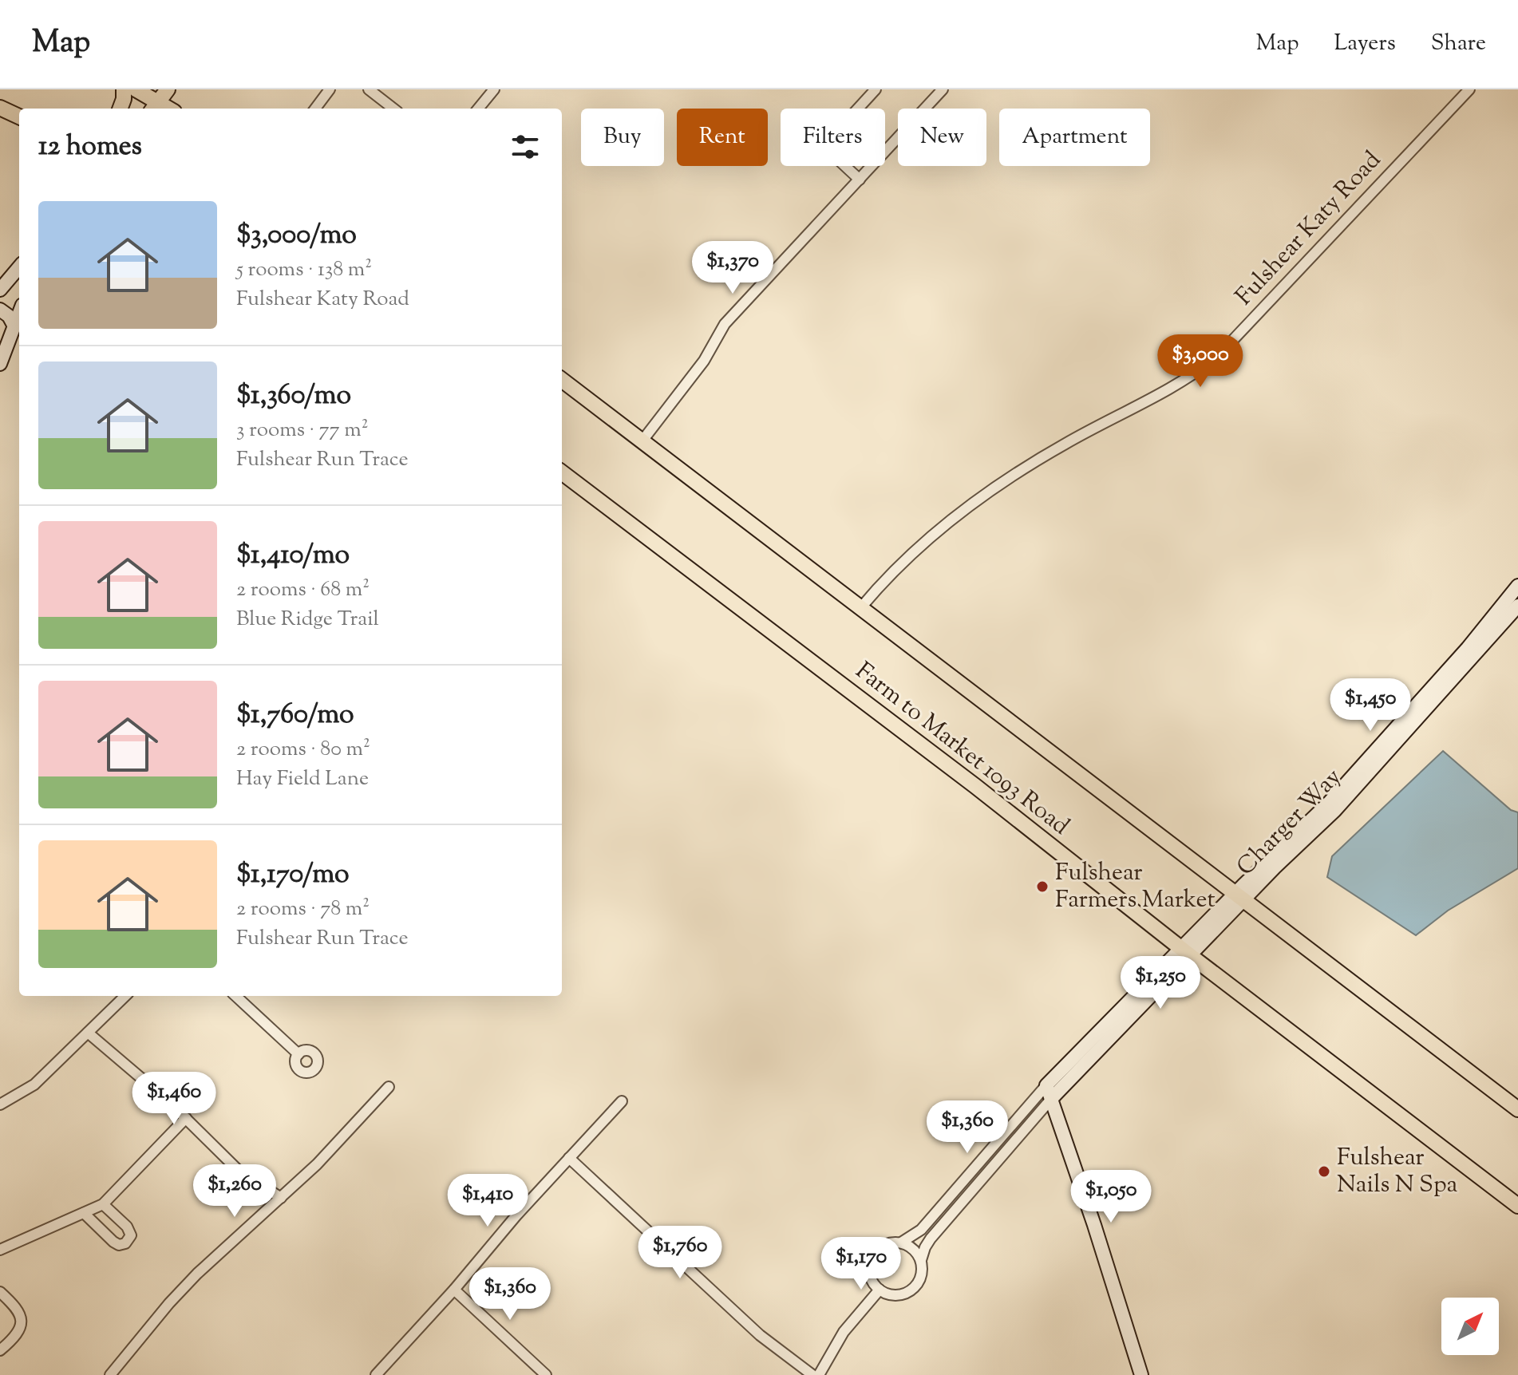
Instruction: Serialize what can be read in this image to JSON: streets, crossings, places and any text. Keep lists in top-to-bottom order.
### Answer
{
  "streets": {
    "main road": ["Farm to Market 1093 Road"],
    "street": ["Fulshear Katy Road", "Charger Way"]
  },
  "crossings": [
    ["Fulshear Katy Road", "Farm to Market 1093 Road"],
    ["Farm to Market 1093 Road", "Charger Way"]
  ],
  "places": ["Fulshear Farmers Market", "Fulshear Nails N Spa"],
  "north": "top right",
  "page": {
    "header": "Map",
    "nav": ["Map", "Layers", "Share"],
    "chip": [
      "Buy",
      "Rent",
      "Filters",
      "New",
      "Apartment"
    ],
    "heading": "12 homes",
    "list": [
      {
        "name": "$3,000/mo",
        "note": "5 rooms · 138 m² · Fulshear Katy Road"
      },
      {
        "name": "$1,360/mo",
        "note": "3 rooms · 77 m² · Fulshear Run Trace"
      },
      {
        "name": "$1,410/mo",
        "note": "2 rooms · 68 m² · Blue Ridge Trail"
      },
      {
        "name": "$1,760/mo",
        "note": "2 rooms · 80 m² · Hay Field Lane"
      },
      {
        "name": "$1,170/mo",
        "note": "2 rooms · 78 m² · Fulshear Run Trace"
      }
    ],
    "price": [
      "$1,370",
      "$3,000",
      "$1,450",
      "$1,250",
      "$1,460",
      "$1,360",
      "$1,260",
      "$1,050",
      "$1,410",
      "$1,760",
      "$1,170",
      "$1,360"
    ]
  }
}
